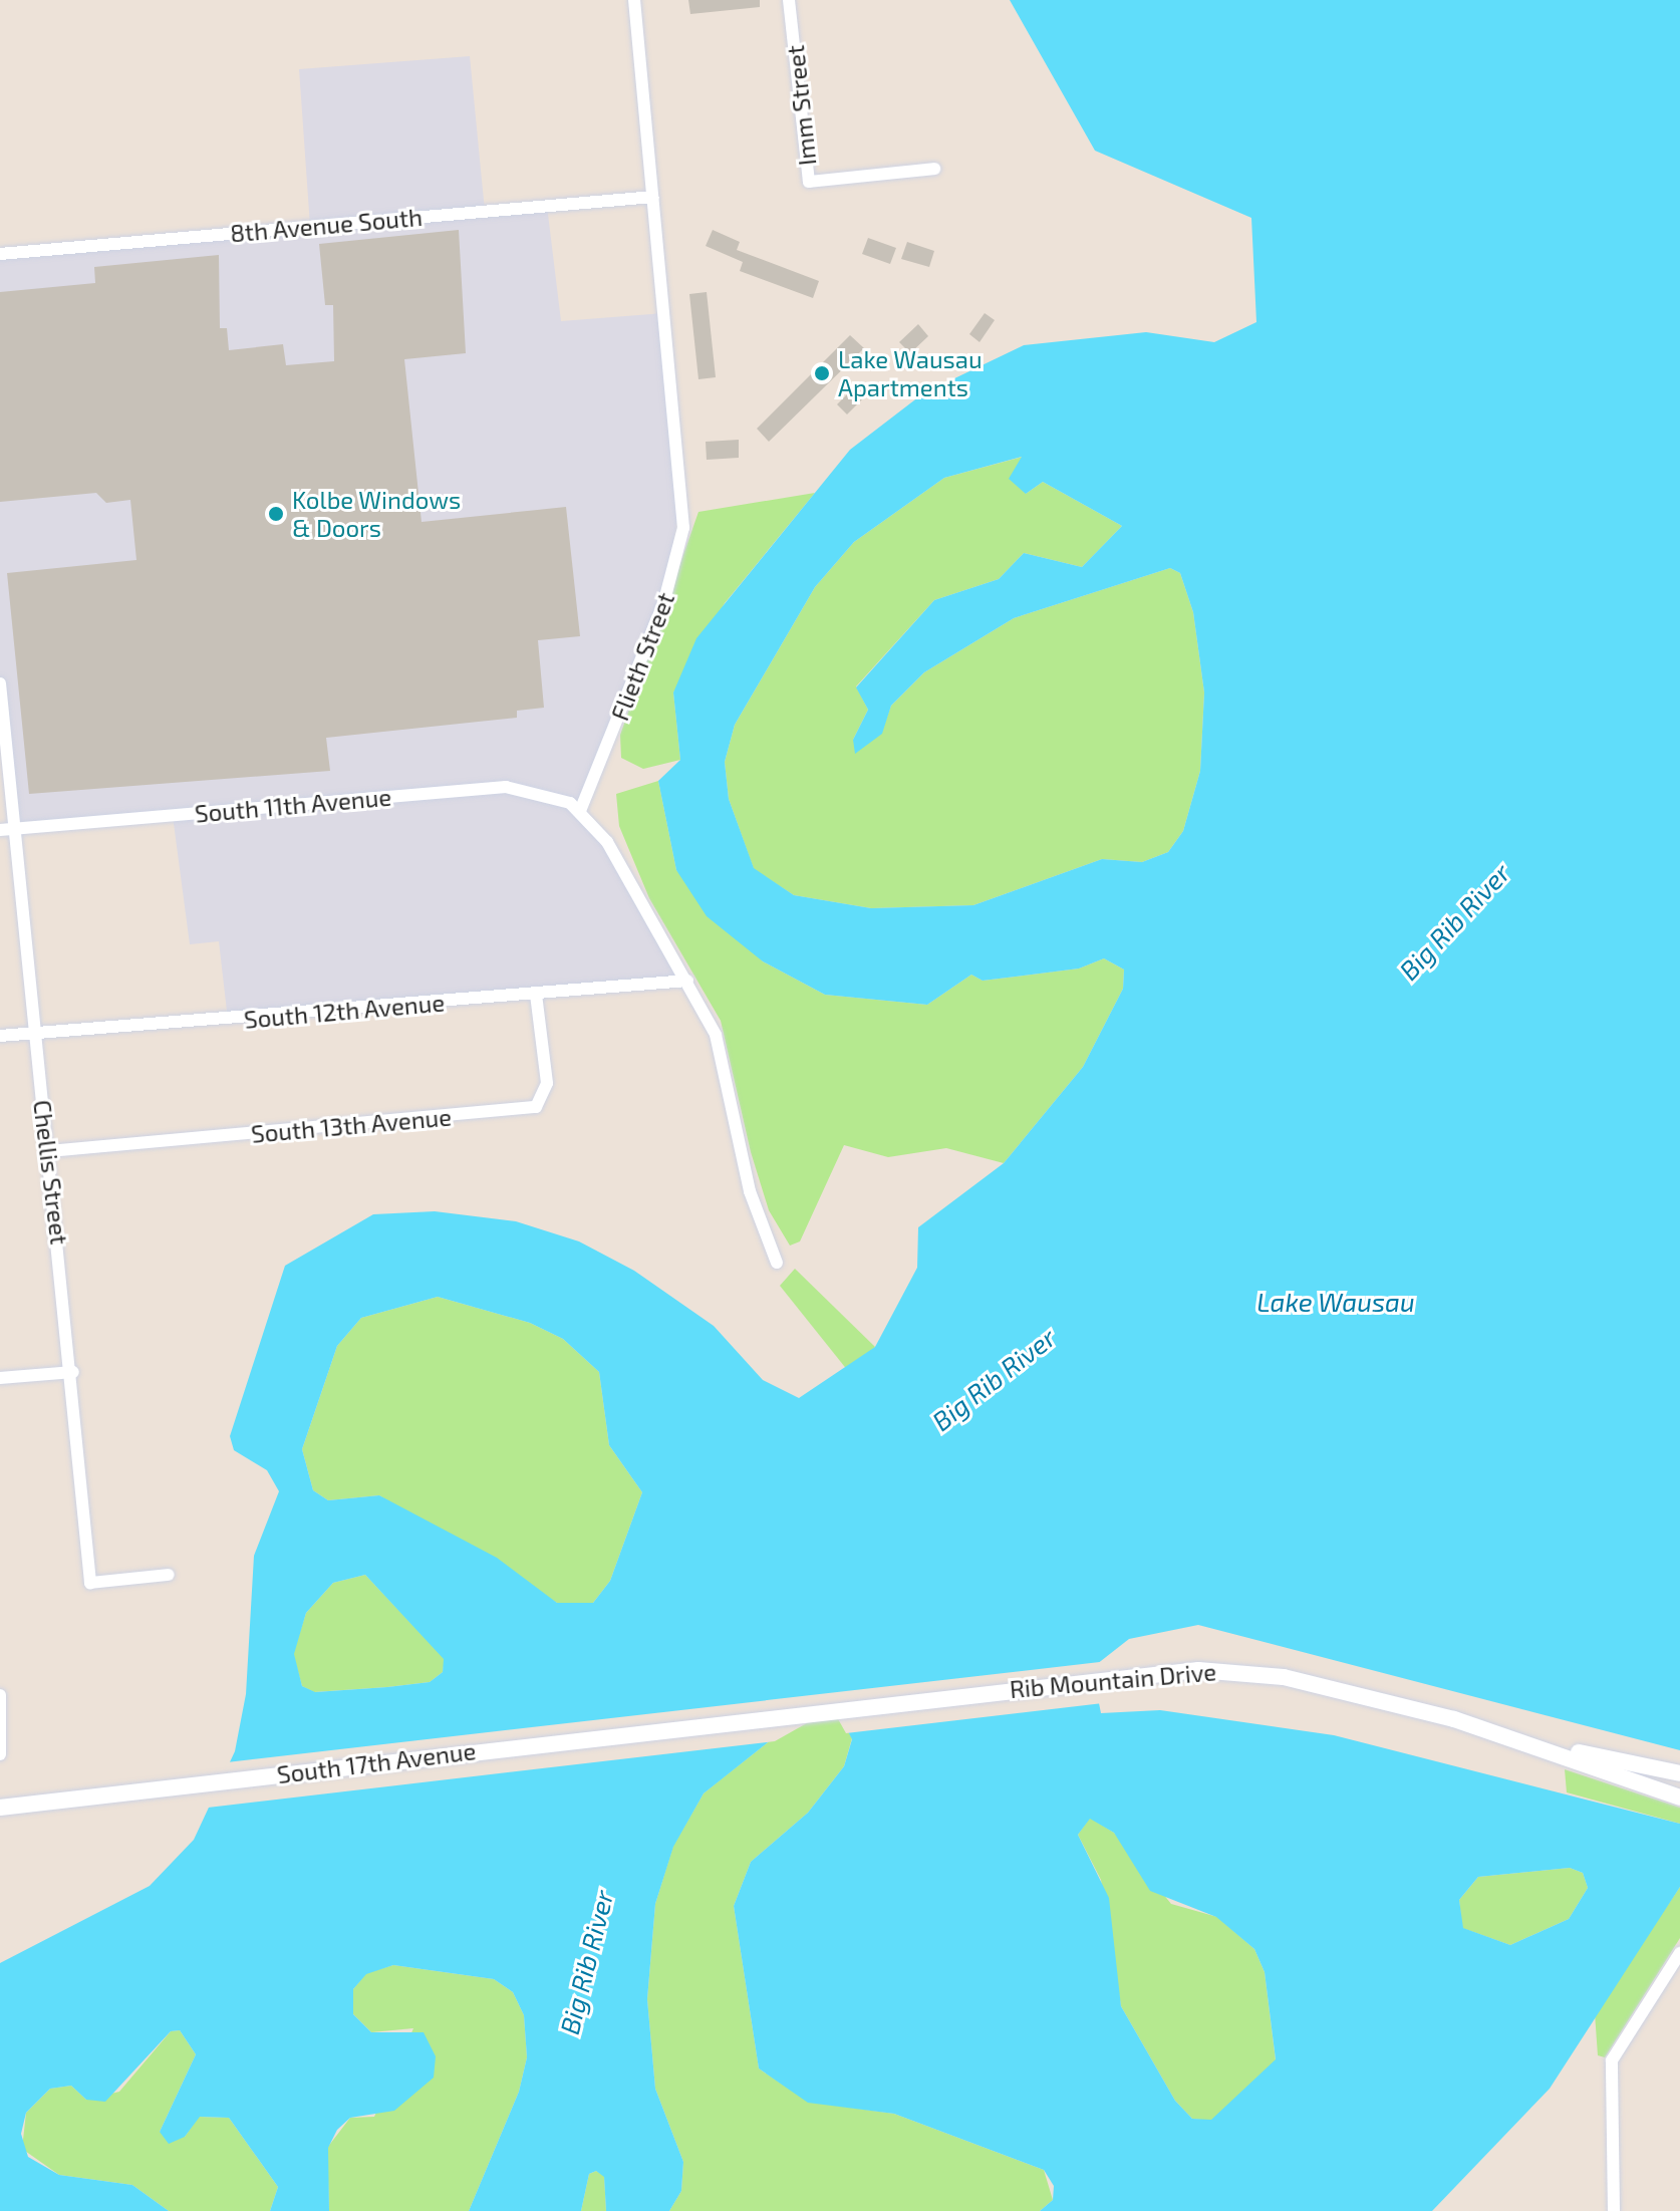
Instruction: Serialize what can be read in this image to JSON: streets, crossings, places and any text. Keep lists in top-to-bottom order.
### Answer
{
  "streets": {
    "main road": ["Rib Mountain Drive", "South 17th Avenue"],
    "street": [
      "Imm Street",
      "8th Avenue South",
      "Flieth Street",
      "South 11th Avenue",
      "South 12th Avenue",
      "South 13th Avenue",
      "Chellis Street"
    ]
  },
  "crossings": [
    ["8th Avenue South", "Flieth Street"],
    ["Flieth Street", "South 11th Avenue"],
    ["South 11th Avenue", "Chellis Street"],
    ["South 12th Avenue", "South 13th Avenue"],
    ["South 12th Avenue", "Chellis Street"],
    ["South 13th Avenue", "Chellis Street"],
    ["Rib Mountain Drive", "South 17th Avenue"]
  ],
  "water": ["Big Rib River", "Lake Wausau"],
  "places": ["Lake Wausau Apartments", "Kolbe Windows & Doors"]
}
